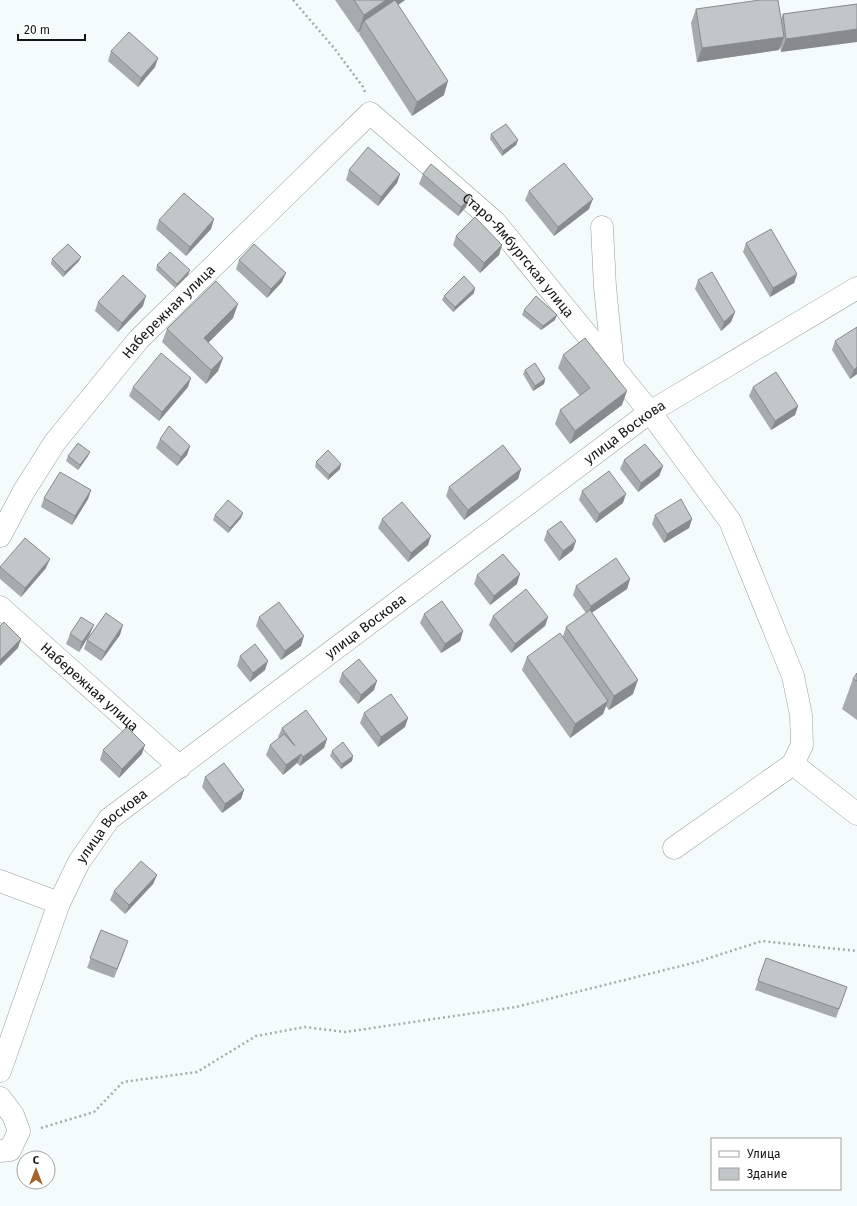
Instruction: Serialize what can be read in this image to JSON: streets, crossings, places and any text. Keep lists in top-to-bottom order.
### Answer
{
  "streets": {
    "street": ["Старо-Ямбургская улица", "Набережная улица", "улица Воскова"]
  },
  "crossings": [
    ["Старо-Ямбургская улица", "Набережная улица"],
    ["Старо-Ямбургская улица", "улица Воскова"],
    ["Набережная улица", "улица Воскова"]
  ],
  "legend": ["Улица", "Здание"],
  "scale_bar": "20 m",
  "north": "top"
}
